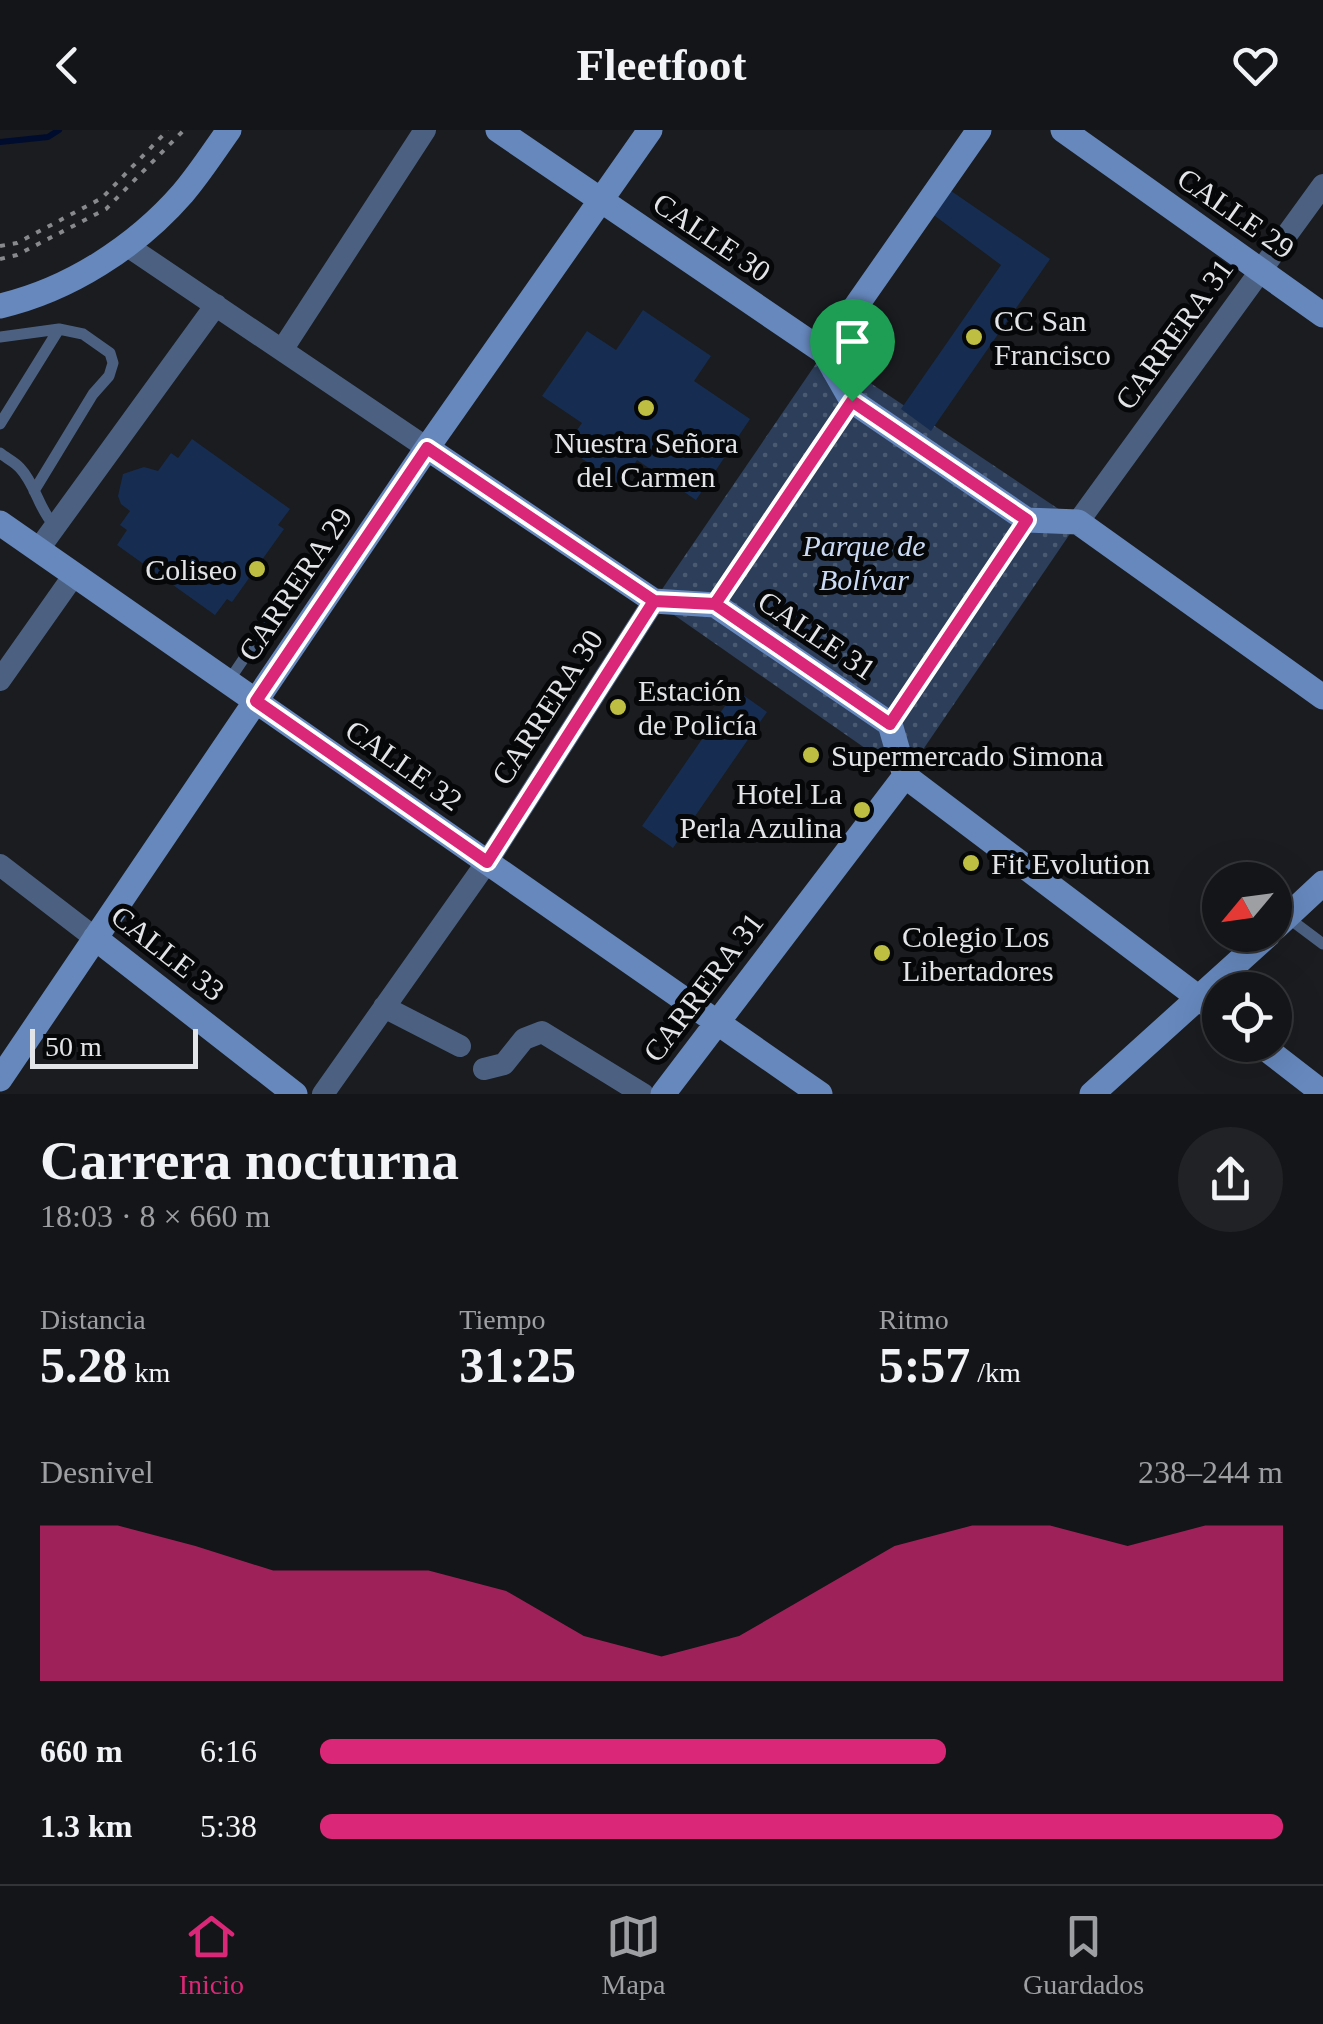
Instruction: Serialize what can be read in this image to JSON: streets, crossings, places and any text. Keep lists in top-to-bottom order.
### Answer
{
  "streets": {
    "main road": [
      "CALLE 29",
      "CALLE 30",
      "CARRERA 31",
      "CARRERA 29",
      "CALLE 31",
      "CALLE 32",
      "CALLE 33"
    ],
    "street": ["CARRERA 30"]
  },
  "crossings": [
    ["CALLE 29", "CARRERA 31"],
    ["CALLE 30", "CARRERA 29"],
    ["CARRERA 31", "CALLE 32"],
    ["CARRERA 29", "CALLE 32"],
    ["CARRERA 29", "CALLE 33"],
    ["CALLE 31", "CARRERA 30"],
    ["CARRERA 30", "CALLE 32"]
  ],
  "parks": ["Parque de Bolívar"],
  "places": [
    "CC San Francisco",
    "Nuestra Señora del Carmen",
    "Coliseo",
    "Estación de Policía",
    "Supermercado Simona",
    "Hotel La Perla Azulina",
    "Fit Evolution",
    "Colegio Los Libertadores"
  ],
  "scale_bar": "50 m",
  "north": "bottom left",
  "page": {
    "header": "Fleetfoot",
    "scale": "50 m",
    "heading": ["Carrera nocturna", "18:03 · 8 × 660 m"],
    "stats": [
      ["Distancia", "5.28 km"],
      ["Tiempo", "31:25"],
      ["Ritmo", "5:57 /km"]
    ],
    "chart": ["Desnivel", "238–244 m"],
    "list": [
      {
        "name": "660 m",
        "note": "6:16"
      },
      {
        "name": "1.3 km",
        "note": "5:38"
      }
    ],
    "tabs": ["Inicio", "Mapa", "Guardados"]
  }
}
